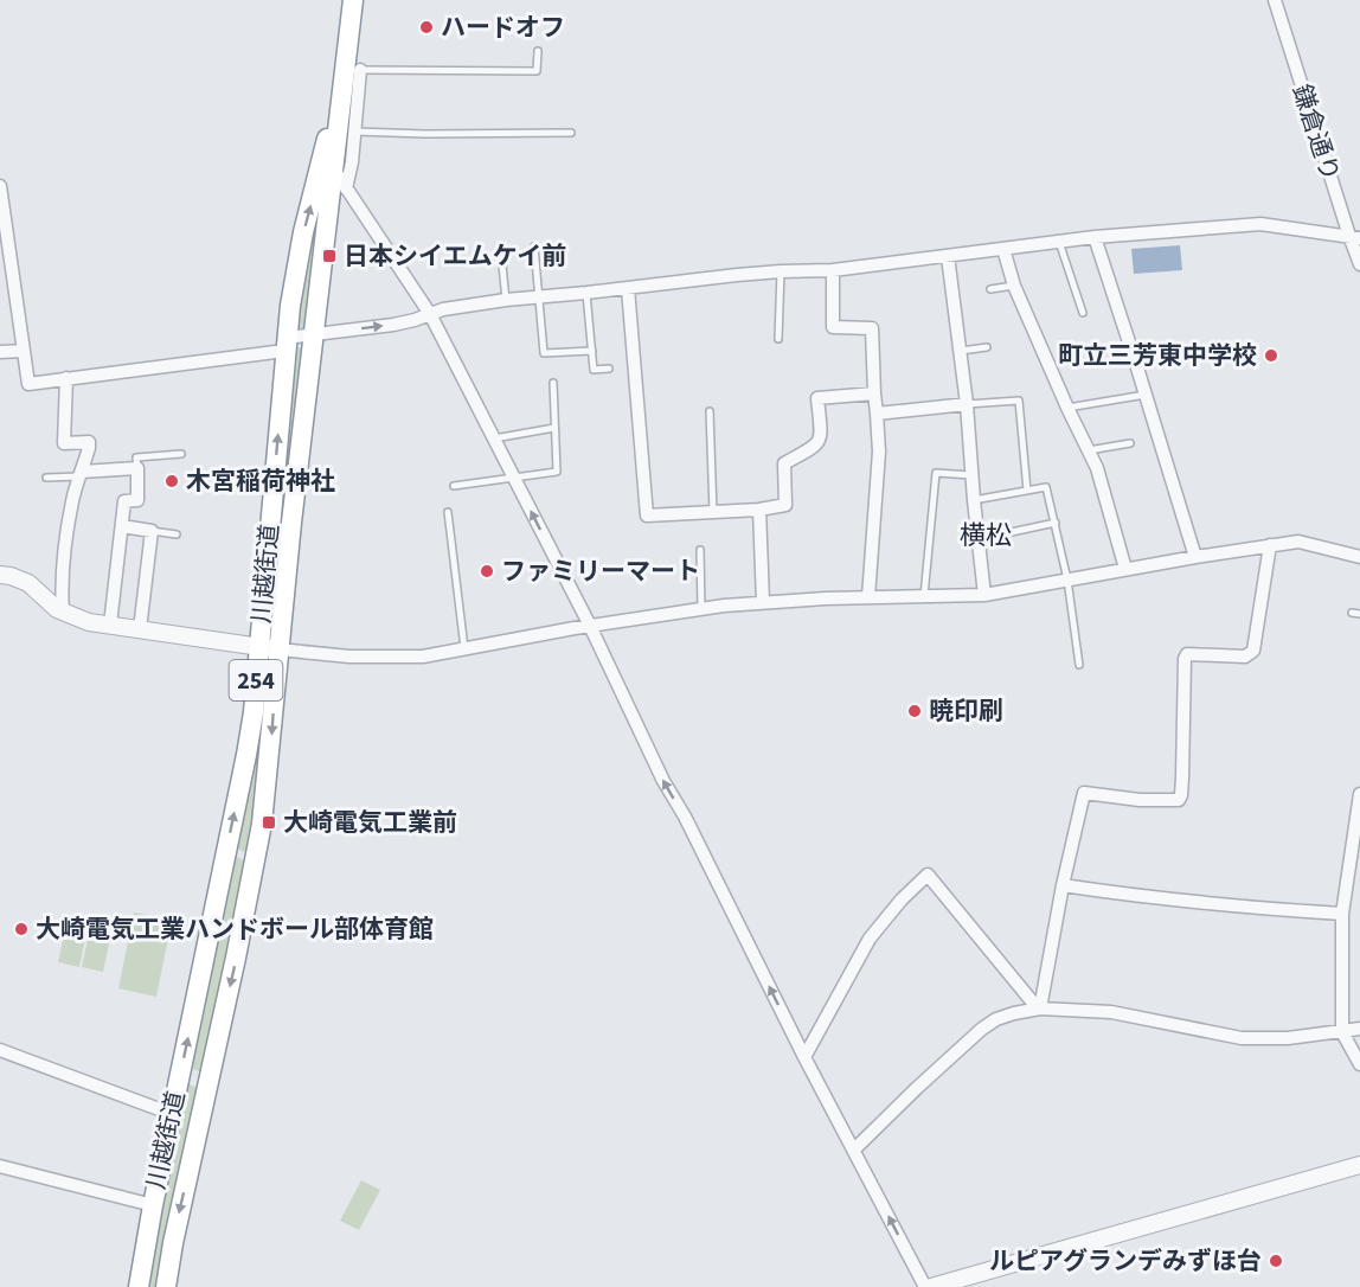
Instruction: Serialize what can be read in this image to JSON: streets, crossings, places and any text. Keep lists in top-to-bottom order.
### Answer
{
  "streets": {
    "highway": ["川越街道", "254"],
    "street": ["鎌倉通り"]
  },
  "districts": ["横松"],
  "places": {
    "other": [
      "ハードオフ",
      "町立三芳東中学校",
      "木宮稲荷神社",
      "ファミリーマート",
      "暁印刷",
      "大崎電気工業ハンドボール部体育館",
      "ルピアグランデみずほ台"
    ],
    "transit": ["日本シイエムケイ前", "大崎電気工業前"]
  }
}
